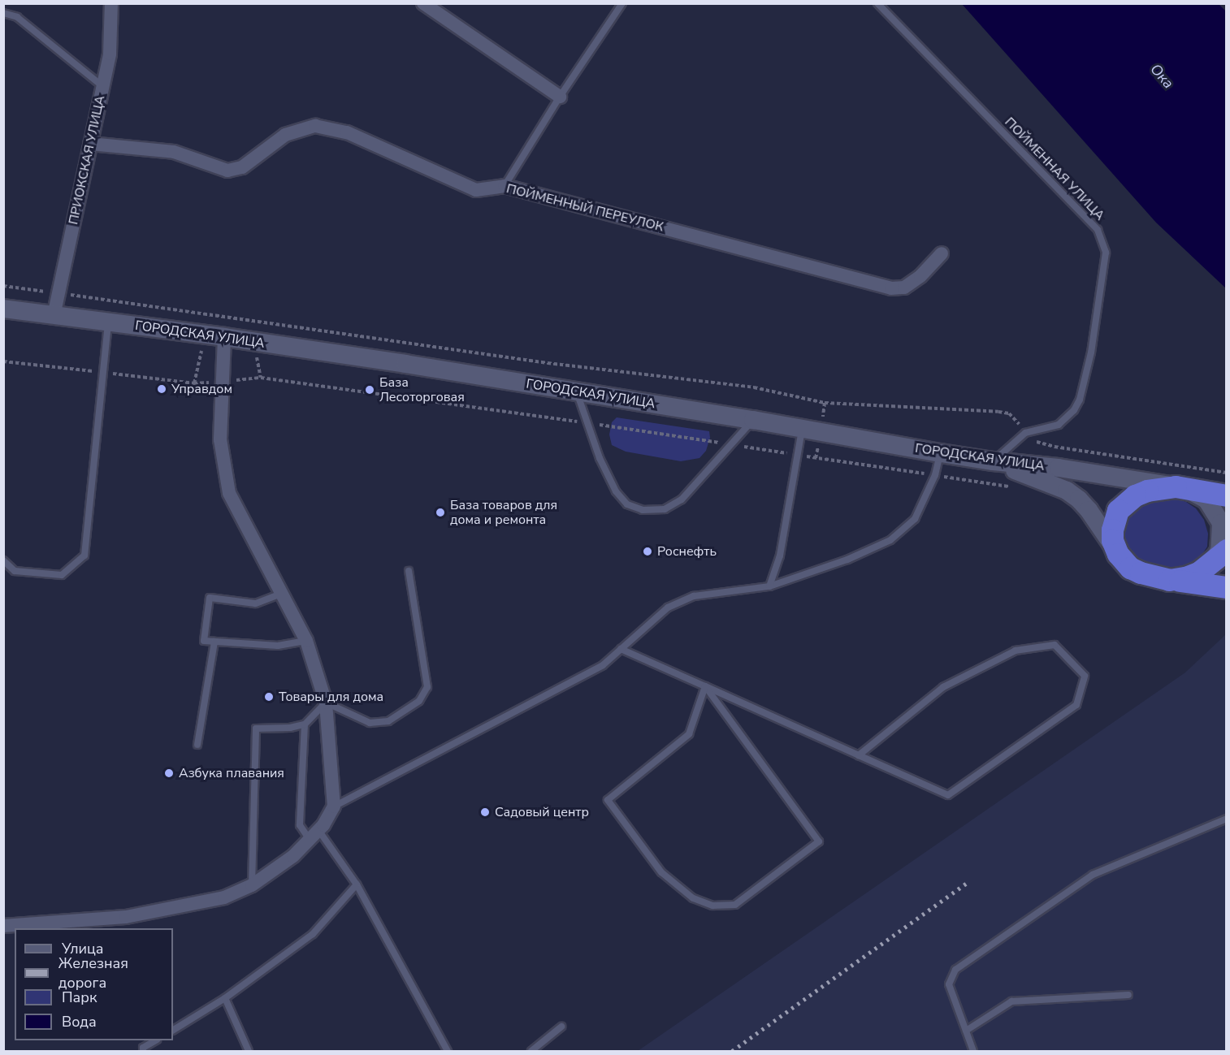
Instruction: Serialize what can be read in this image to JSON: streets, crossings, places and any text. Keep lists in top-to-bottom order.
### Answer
{
  "streets": {
    "main road": ["ГОРОДСКАЯ УЛИЦА"],
    "street": ["ПРИОКСКАЯ УЛИЦА", "ПОЙМЕННЫЙ ПЕРЕУЛОК"],
    "lane": ["ПОЙМЕННАЯ УЛИЦА"]
  },
  "crossings": [
    ["ПРИОКСКАЯ УЛИЦА", "ПОЙМЕННЫЙ ПЕРЕУЛОК"],
    ["ПРИОКСКАЯ УЛИЦА", "ГОРОДСКАЯ УЛИЦА"],
    ["ПОЙМЕННАЯ УЛИЦА", "ГОРОДСКАЯ УЛИЦА"]
  ],
  "water": ["Ока"],
  "places": [
    "Управдом",
    "База Лесоторговая",
    "База товаров для дома и ремонта",
    "Роснефть",
    "Товары для дома",
    "Азбука плавания",
    "Садовый центр"
  ],
  "legend": [
    "Улица",
    "Железная дорога",
    "Парк",
    "Вода"
  ]
}
